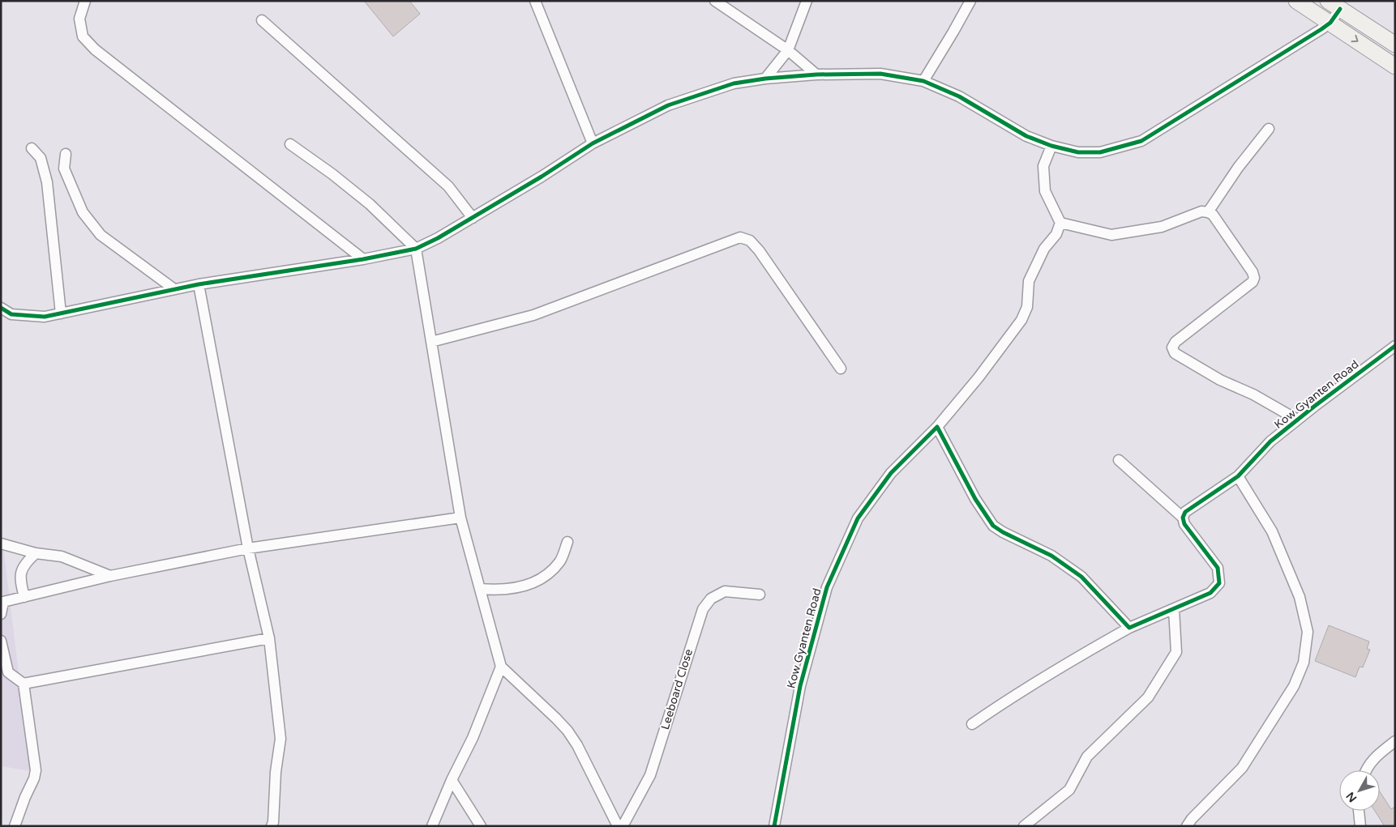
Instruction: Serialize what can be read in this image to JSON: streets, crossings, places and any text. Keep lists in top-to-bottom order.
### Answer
{
  "streets": {
    "street": ["Kow Gyanten Road", "Leeboard Close"]
  },
  "north": "bottom left"
}
